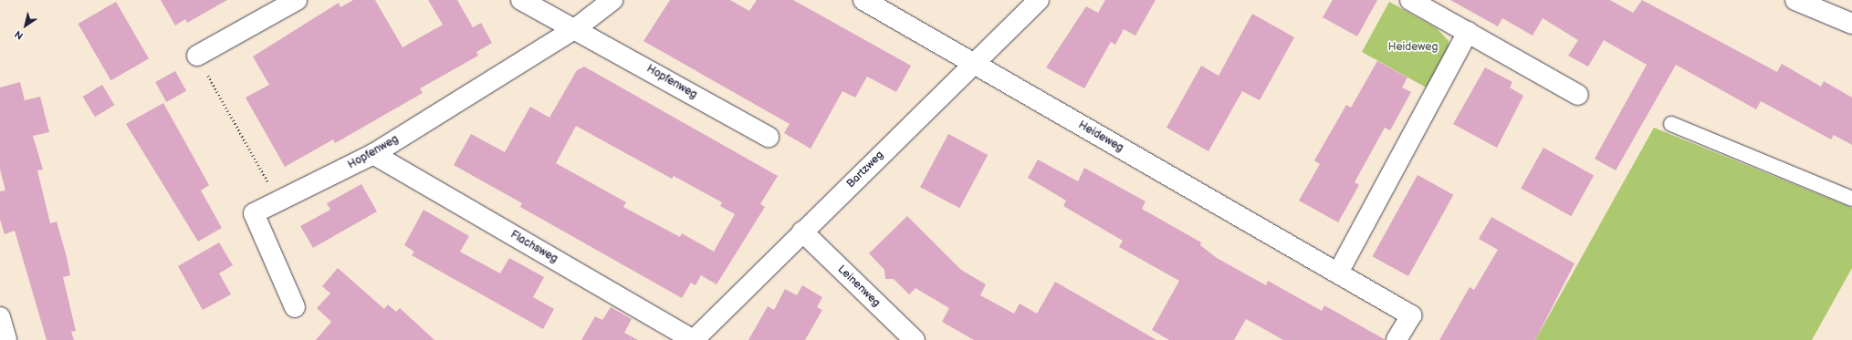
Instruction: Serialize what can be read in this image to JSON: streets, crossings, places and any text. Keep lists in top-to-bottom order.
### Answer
{
  "streets": {
    "street": [
      "Hopfenweg",
      "Heideweg",
      "Bartzweg",
      "Flachsweg",
      "Leinenweg"
    ]
  },
  "crossings": [
    ["Hopfenweg", "Flachsweg"],
    ["Heideweg", "Bartzweg"],
    ["Bartzweg", "Flachsweg"],
    ["Bartzweg", "Leinenweg"]
  ],
  "parks": ["Heideweg"],
  "north": "bottom left"
}
